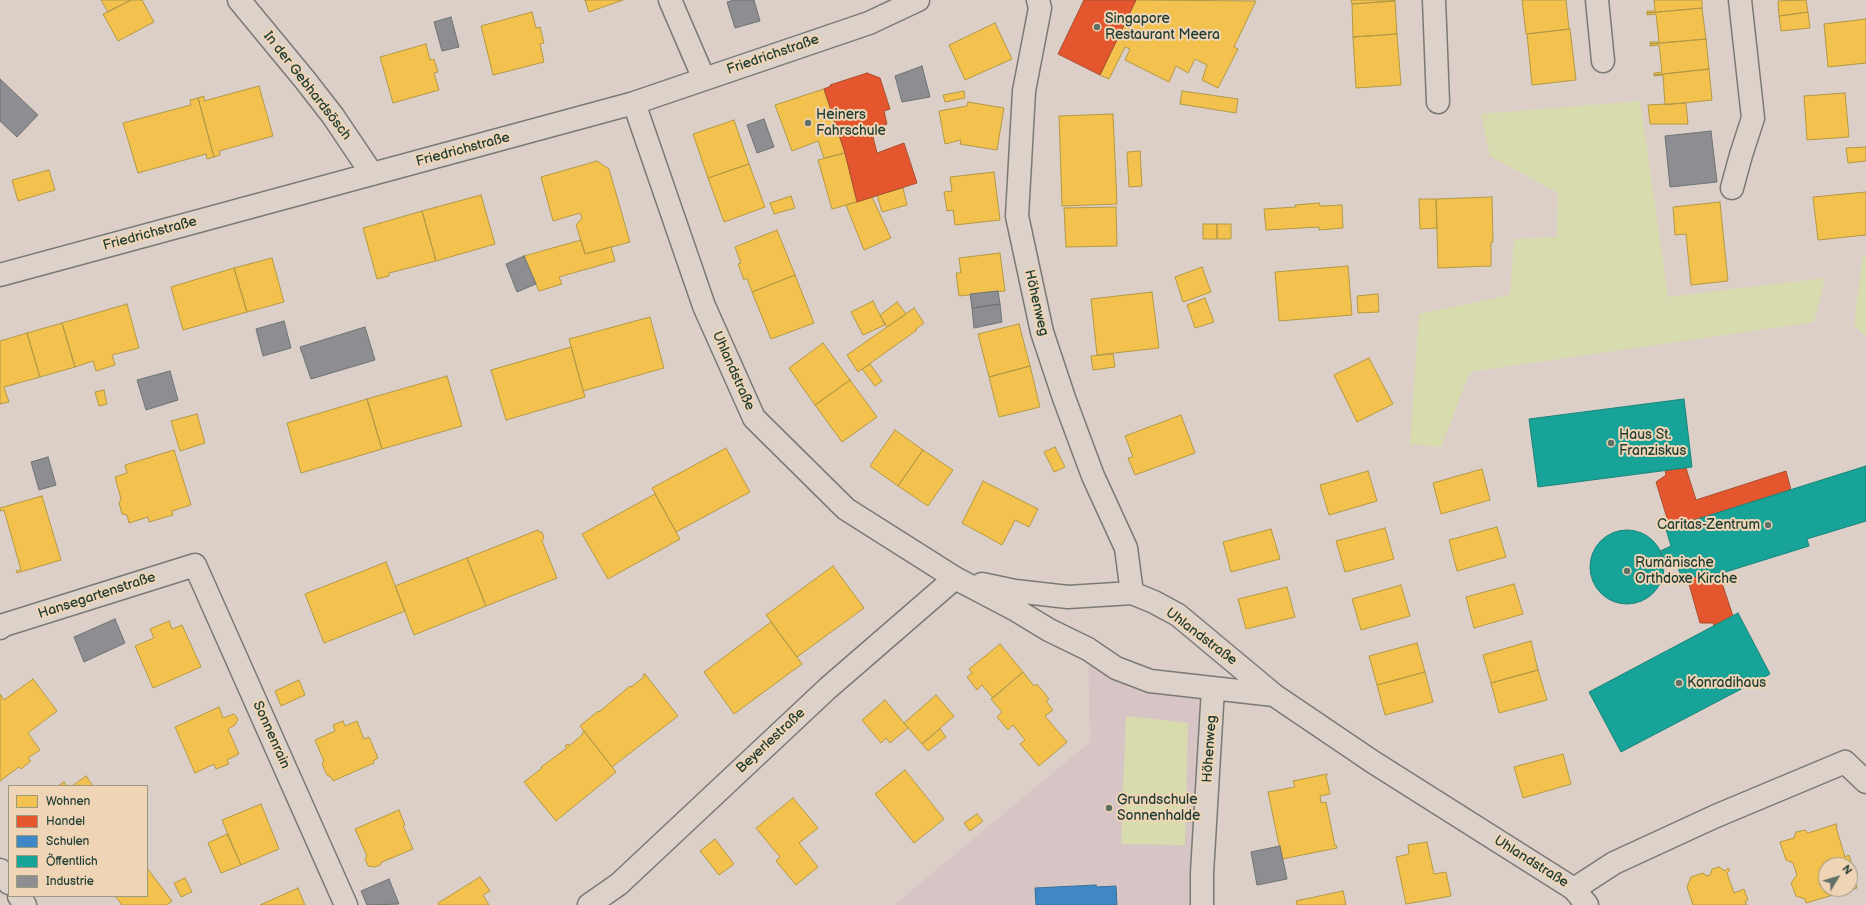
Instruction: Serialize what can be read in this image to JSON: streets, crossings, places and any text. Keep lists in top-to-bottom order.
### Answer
{
  "streets": {
    "street": [
      "Friedrichstraße",
      "In der Gebhardsösch",
      "Höhenweg",
      "Uhlandstraße",
      "Hansegartenstraße",
      "Sonnenrain",
      "Beyerlestraße"
    ]
  },
  "crossings": [
    ["Friedrichstraße", "In der Gebhardsösch"],
    ["Friedrichstraße", "Uhlandstraße"],
    ["Höhenweg", "Uhlandstraße"],
    ["Uhlandstraße", "Beyerlestraße"],
    ["Hansegartenstraße", "Sonnenrain"]
  ],
  "places": [
    "Singapore Restaurant Meera",
    "Heiners Fahrschule",
    "Haus St. Franziskus",
    "Caritas-Zentrum",
    "Rumänische Orthdoxe Kirche",
    "Konradihaus",
    "Grundschule Sonnenhalde"
  ],
  "legend": [
    "Wohnen",
    "Handel",
    "Schulen",
    "Öffentlich",
    "Industrie"
  ],
  "north": "top right"
}
